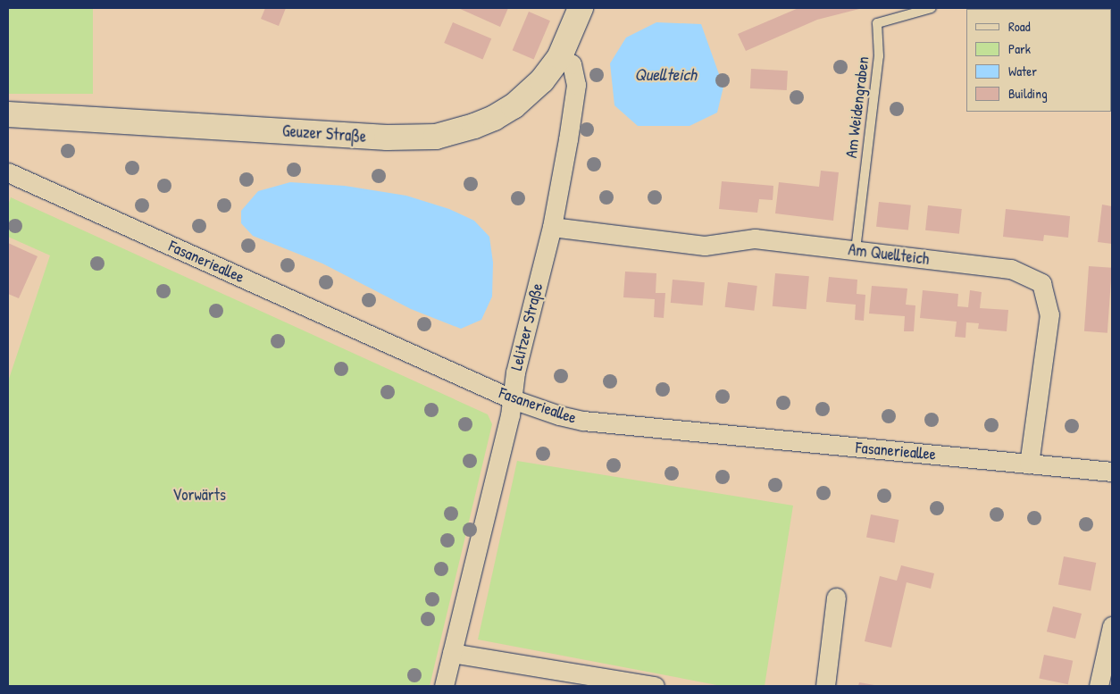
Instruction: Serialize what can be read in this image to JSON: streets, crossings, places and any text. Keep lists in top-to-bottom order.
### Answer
{
  "streets": {
    "main road": ["Geuzer Straße"],
    "street": ["Am Quellteich", "Fasanerieallee", "Lelitzer Straße"],
    "lane": ["Am Weidengraben"]
  },
  "crossings": [
    ["Am Weidengraben", "Am Quellteich"],
    ["Geuzer Straße", "Lelitzer Straße"],
    ["Am Quellteich", "Fasanerieallee"],
    ["Am Quellteich", "Lelitzer Straße"],
    ["Fasanerieallee", "Lelitzer Straße"]
  ],
  "water": ["Quellteich"],
  "parks": ["Vorwärts"],
  "legend": [
    "Road",
    "Park",
    "Water",
    "Building"
  ]
}
